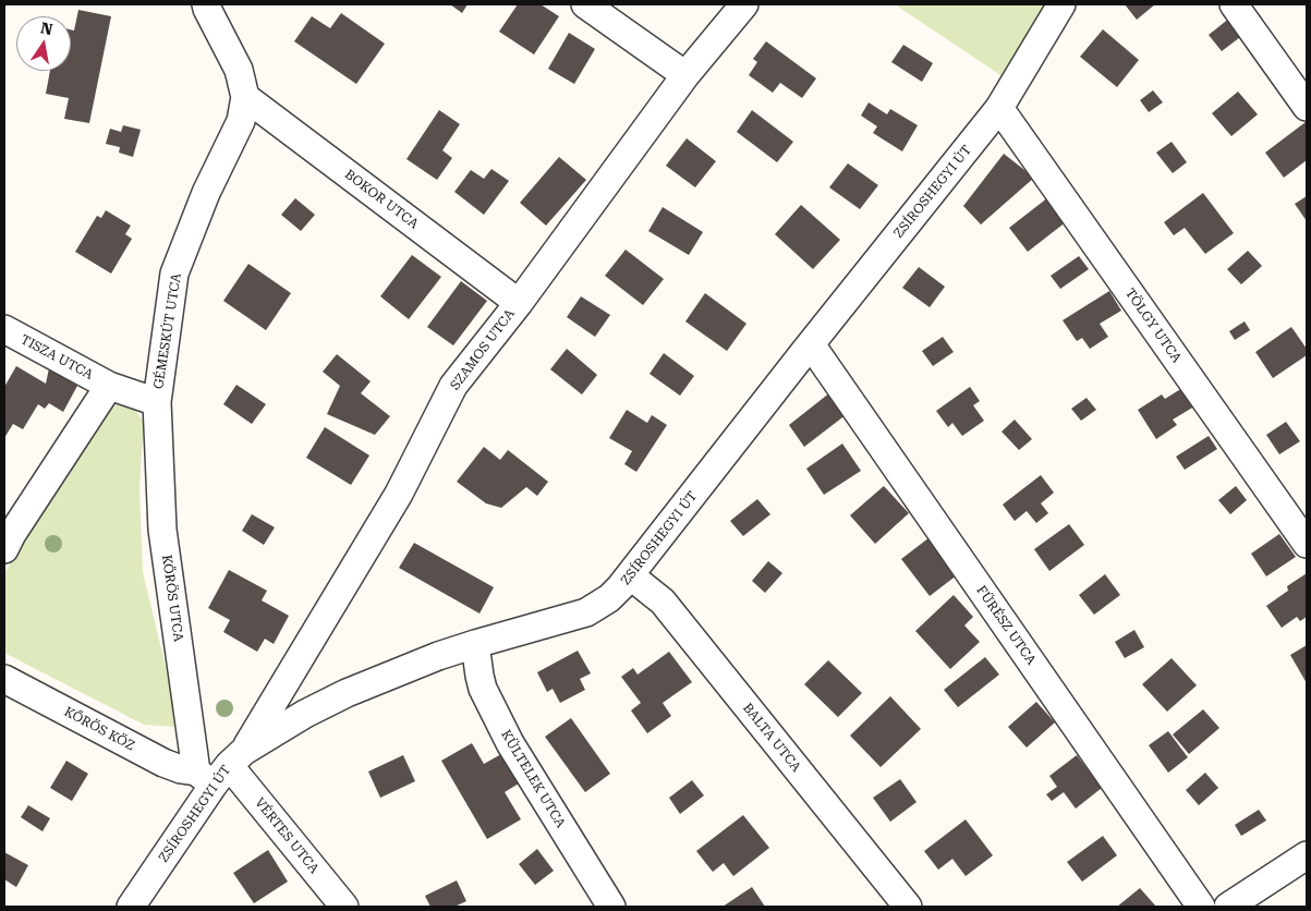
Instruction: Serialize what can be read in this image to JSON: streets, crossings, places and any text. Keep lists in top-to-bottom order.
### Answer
{
  "streets": {
    "street": [
      "ZSÍROSHEGYI ÚT",
      "BOKOR UTCA",
      "TÖLGY UTCA",
      "GÉMESKÚT UTCA",
      "SZAMOS UTCA",
      "TISZA UTCA",
      "KŐRÖS UTCA",
      "FŰRÉSZ UTCA",
      "KŐRÖS KÖZ",
      "BALTA UTCA",
      "KÜLTELEK UTCA",
      "VÉRTES UTCA"
    ]
  },
  "crossings": [
    ["ZSÍROSHEGYI ÚT", "TÖLGY UTCA"],
    ["ZSÍROSHEGYI ÚT", "SZAMOS UTCA"],
    ["ZSÍROSHEGYI ÚT", "KŐRÖS UTCA"],
    ["ZSÍROSHEGYI ÚT", "FŰRÉSZ UTCA"],
    ["ZSÍROSHEGYI ÚT", "KŐRÖS KÖZ"],
    ["ZSÍROSHEGYI ÚT", "BALTA UTCA"],
    ["ZSÍROSHEGYI ÚT", "KÜLTELEK UTCA"],
    ["ZSÍROSHEGYI ÚT", "VÉRTES UTCA"],
    ["BOKOR UTCA", "GÉMESKÚT UTCA"],
    ["BOKOR UTCA", "SZAMOS UTCA"],
    ["GÉMESKÚT UTCA", "TISZA UTCA"],
    ["GÉMESKÚT UTCA", "KŐRÖS UTCA"],
    ["SZAMOS UTCA", "KŐRÖS UTCA"],
    ["SZAMOS UTCA", "KŐRÖS KÖZ"],
    ["SZAMOS UTCA", "VÉRTES UTCA"],
    ["KŐRÖS UTCA", "KŐRÖS KÖZ"],
    ["KŐRÖS UTCA", "VÉRTES UTCA"],
    ["KŐRÖS KÖZ", "VÉRTES UTCA"]
  ],
  "north": "top"
}
